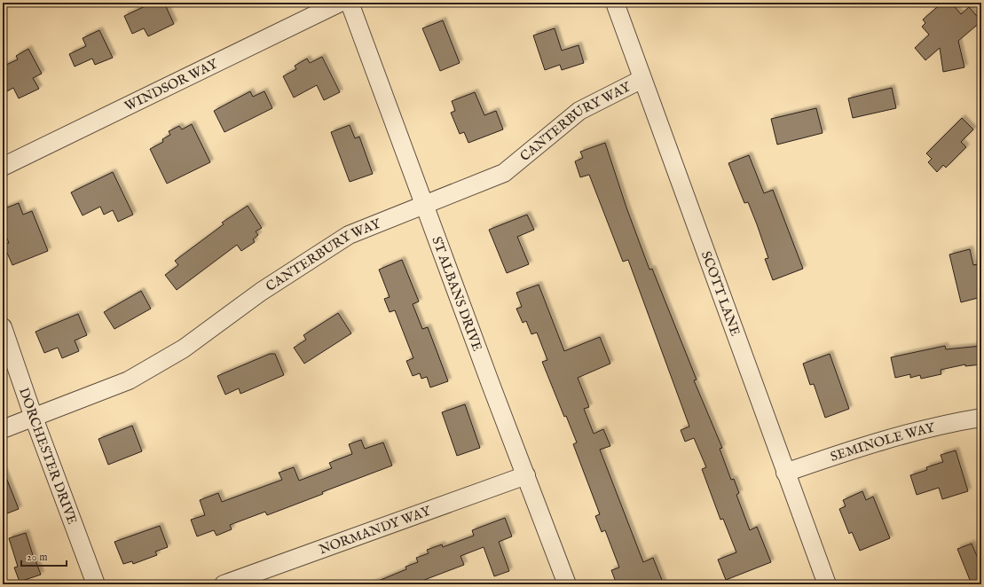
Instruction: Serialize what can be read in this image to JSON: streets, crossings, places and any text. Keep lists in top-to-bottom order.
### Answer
{
  "streets": {
    "street": [
      "WINDSOR WAY",
      "CANTERBURY WAY",
      "ST ALBANS DRIVE",
      "SCOTT LANE",
      "SEMINOLE WAY",
      "DORCHESTER DRIVE",
      "NORMANDY WAY"
    ]
  },
  "crossings": [
    ["CANTERBURY WAY", "ST ALBANS DRIVE"],
    ["CANTERBURY WAY", "SCOTT LANE"],
    ["CANTERBURY WAY", "DORCHESTER DRIVE"],
    ["ST ALBANS DRIVE", "NORMANDY WAY"],
    ["SCOTT LANE", "SEMINOLE WAY"]
  ],
  "scale_bar": "20 m"
}
